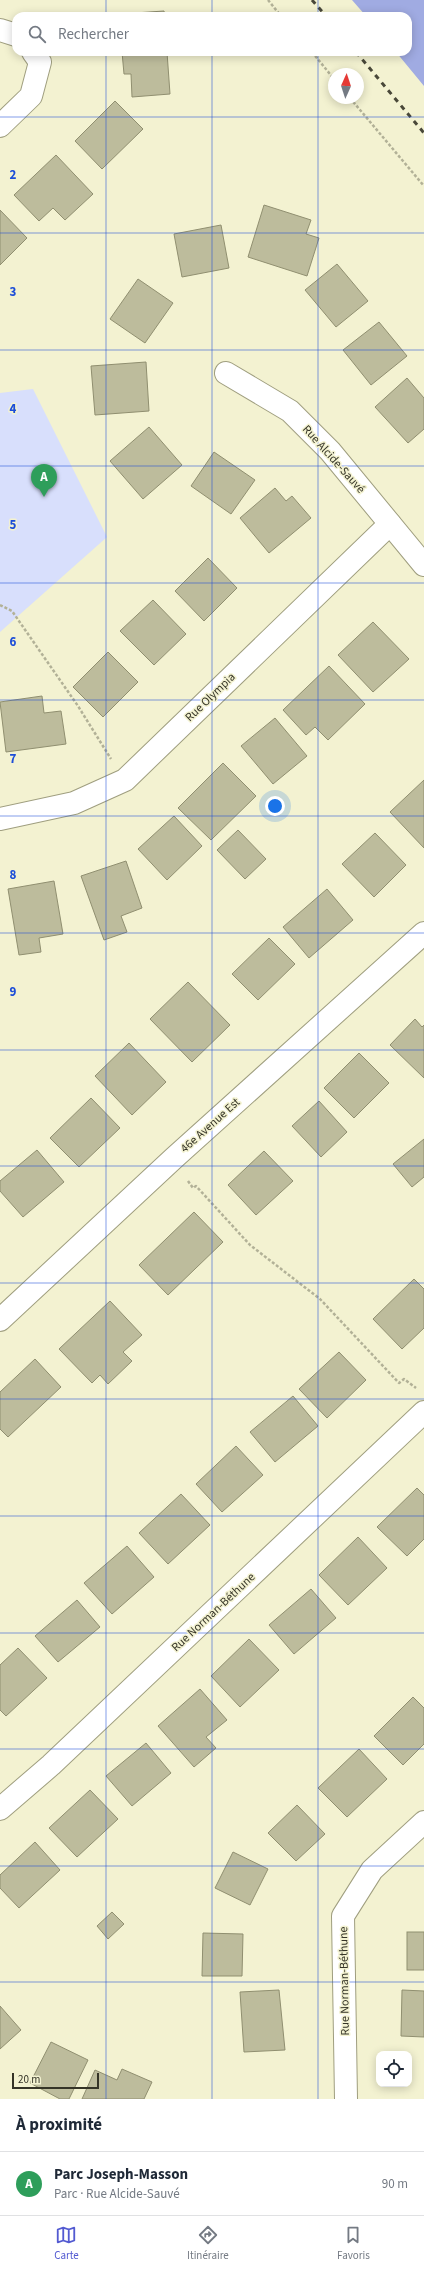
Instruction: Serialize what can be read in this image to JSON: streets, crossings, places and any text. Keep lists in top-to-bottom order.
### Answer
{
  "streets": {
    "street": [
      "Rue Alcide-Sauvé",
      "Rue Olympia",
      "46e Avenue Est",
      "Rue Norman-Béthune"
    ]
  },
  "crossings": [
    ["Rue Alcide-Sauvé", "Rue Olympia"]
  ],
  "scale_bar": "20 m",
  "north": "top",
  "page": {
    "search": "Rechercher",
    "pins": "A",
    "scale": "20 m",
    "heading": "À proximité",
    "list": [
      {
        "mark": "A",
        "name": "Parc Joseph-Masson",
        "note": "Parc · Rue Alcide-Sauvé",
        "value": "90 m"
      }
    ],
    "nav": ["Carte", "Itinéraire", "Favoris"]
  },
  "grid": {
    "rows": [
      "2",
      "3",
      "4",
      "5",
      "6",
      "7",
      "8",
      "9"
    ]
  }
}
